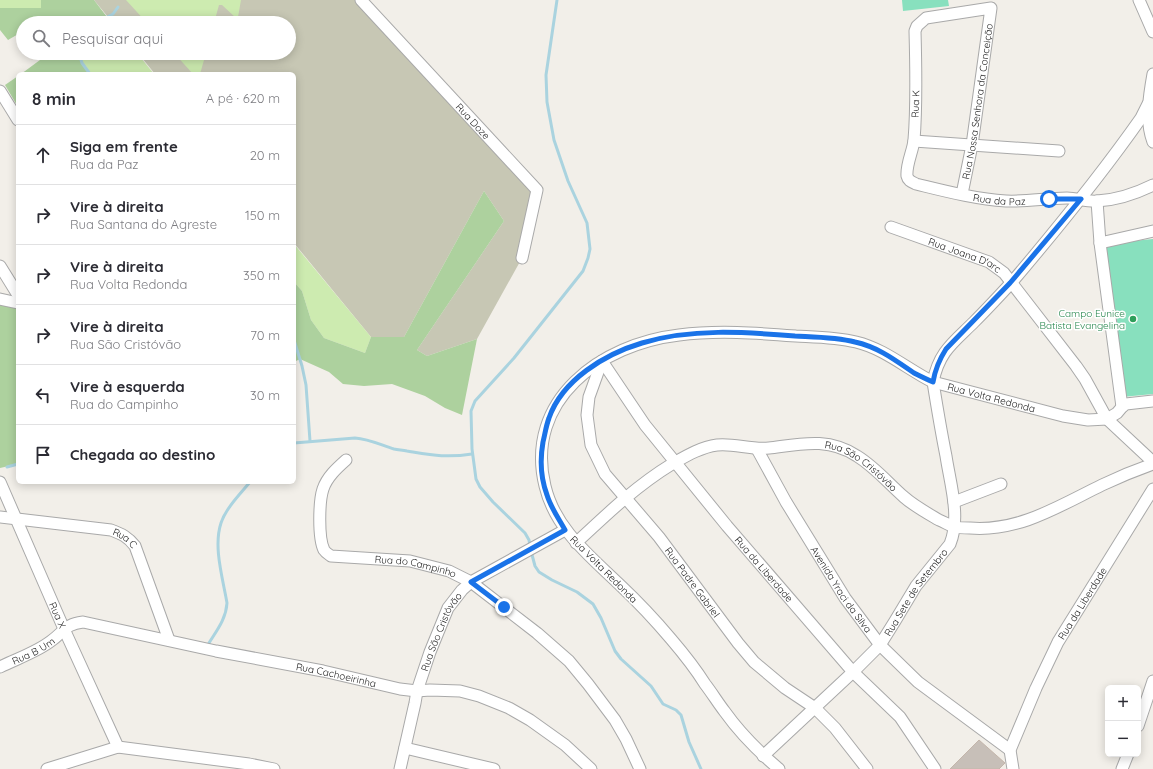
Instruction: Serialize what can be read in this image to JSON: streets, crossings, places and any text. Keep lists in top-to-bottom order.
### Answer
{
  "streets": {
    "street": [
      "Rua Nossa Senhora da Conceição",
      "Rua K",
      "Rua Doze",
      "Rua da Paz",
      "Rua Joana D'arc",
      "Rua Volta Redonda",
      "Rua São Cristóvão",
      "Rua C",
      "Rua do Campinho",
      "Rua da Liberdade",
      "Rua Padre Gabriel",
      "Avenida Yraci da Silva",
      "Rua Sete de Setembro",
      "Rua X",
      "Rua B Um",
      "Rua Cachoeirinha"
    ]
  },
  "crossings": [
    ["Rua Nossa Senhora da Conceição", "Rua K"],
    ["Rua Nossa Senhora da Conceição", "Rua da Paz"],
    ["Rua K", "Rua da Paz"],
    ["Rua Joana D'arc", "Rua Volta Redonda"],
    ["Rua Volta Redonda", "Rua São Cristóvão"],
    ["Rua Volta Redonda", "Rua da Liberdade"],
    ["Rua Volta Redonda", "Rua Padre Gabriel"],
    ["Rua Volta Redonda", "Rua Sete de Setembro"],
    ["Rua São Cristóvão", "Rua do Campinho"],
    ["Rua São Cristóvão", "Rua da Liberdade"],
    ["Rua São Cristóvão", "Rua Padre Gabriel"],
    ["Rua São Cristóvão", "Avenida Yraci da Silva"],
    ["Rua São Cristóvão", "Rua Sete de Setembro"],
    ["Rua São Cristóvão", "Rua Cachoeirinha"],
    ["Rua C", "Rua X"],
    ["Rua C", "Rua Cachoeirinha"],
    ["Rua da Liberdade", "Rua Padre Gabriel"],
    ["Rua da Liberdade", "Avenida Yraci da Silva"],
    ["Rua da Liberdade", "Rua Sete de Setembro"],
    ["Rua Padre Gabriel", "Rua Sete de Setembro"],
    ["Avenida Yraci da Silva", "Rua Sete de Setembro"],
    ["Rua X", "Rua B Um"],
    ["Rua X", "Rua Cachoeirinha"],
    ["Rua B Um", "Rua Cachoeirinha"]
  ],
  "places": ["Campo Eunice Batista Evangelina"],
  "page": {
    "search": "Pesquisar aqui",
    "heading": ["8 min", "A pé · 620 m"],
    "list": [
      ["Siga em frente", "Rua da Paz", "20 m"],
      ["Vire à direita", "Rua Santana do Agreste", "150 m"],
      ["Vire à direita", "Rua Volta Redonda", "350 m"],
      ["Vire à direita", "Rua São Cristóvão", "70 m"],
      ["Vire à esquerda", "Rua do Campinho", "30 m"],
      "Chegada ao destino"
    ],
    "map_buttons": ["+", "−"]
  }
}
